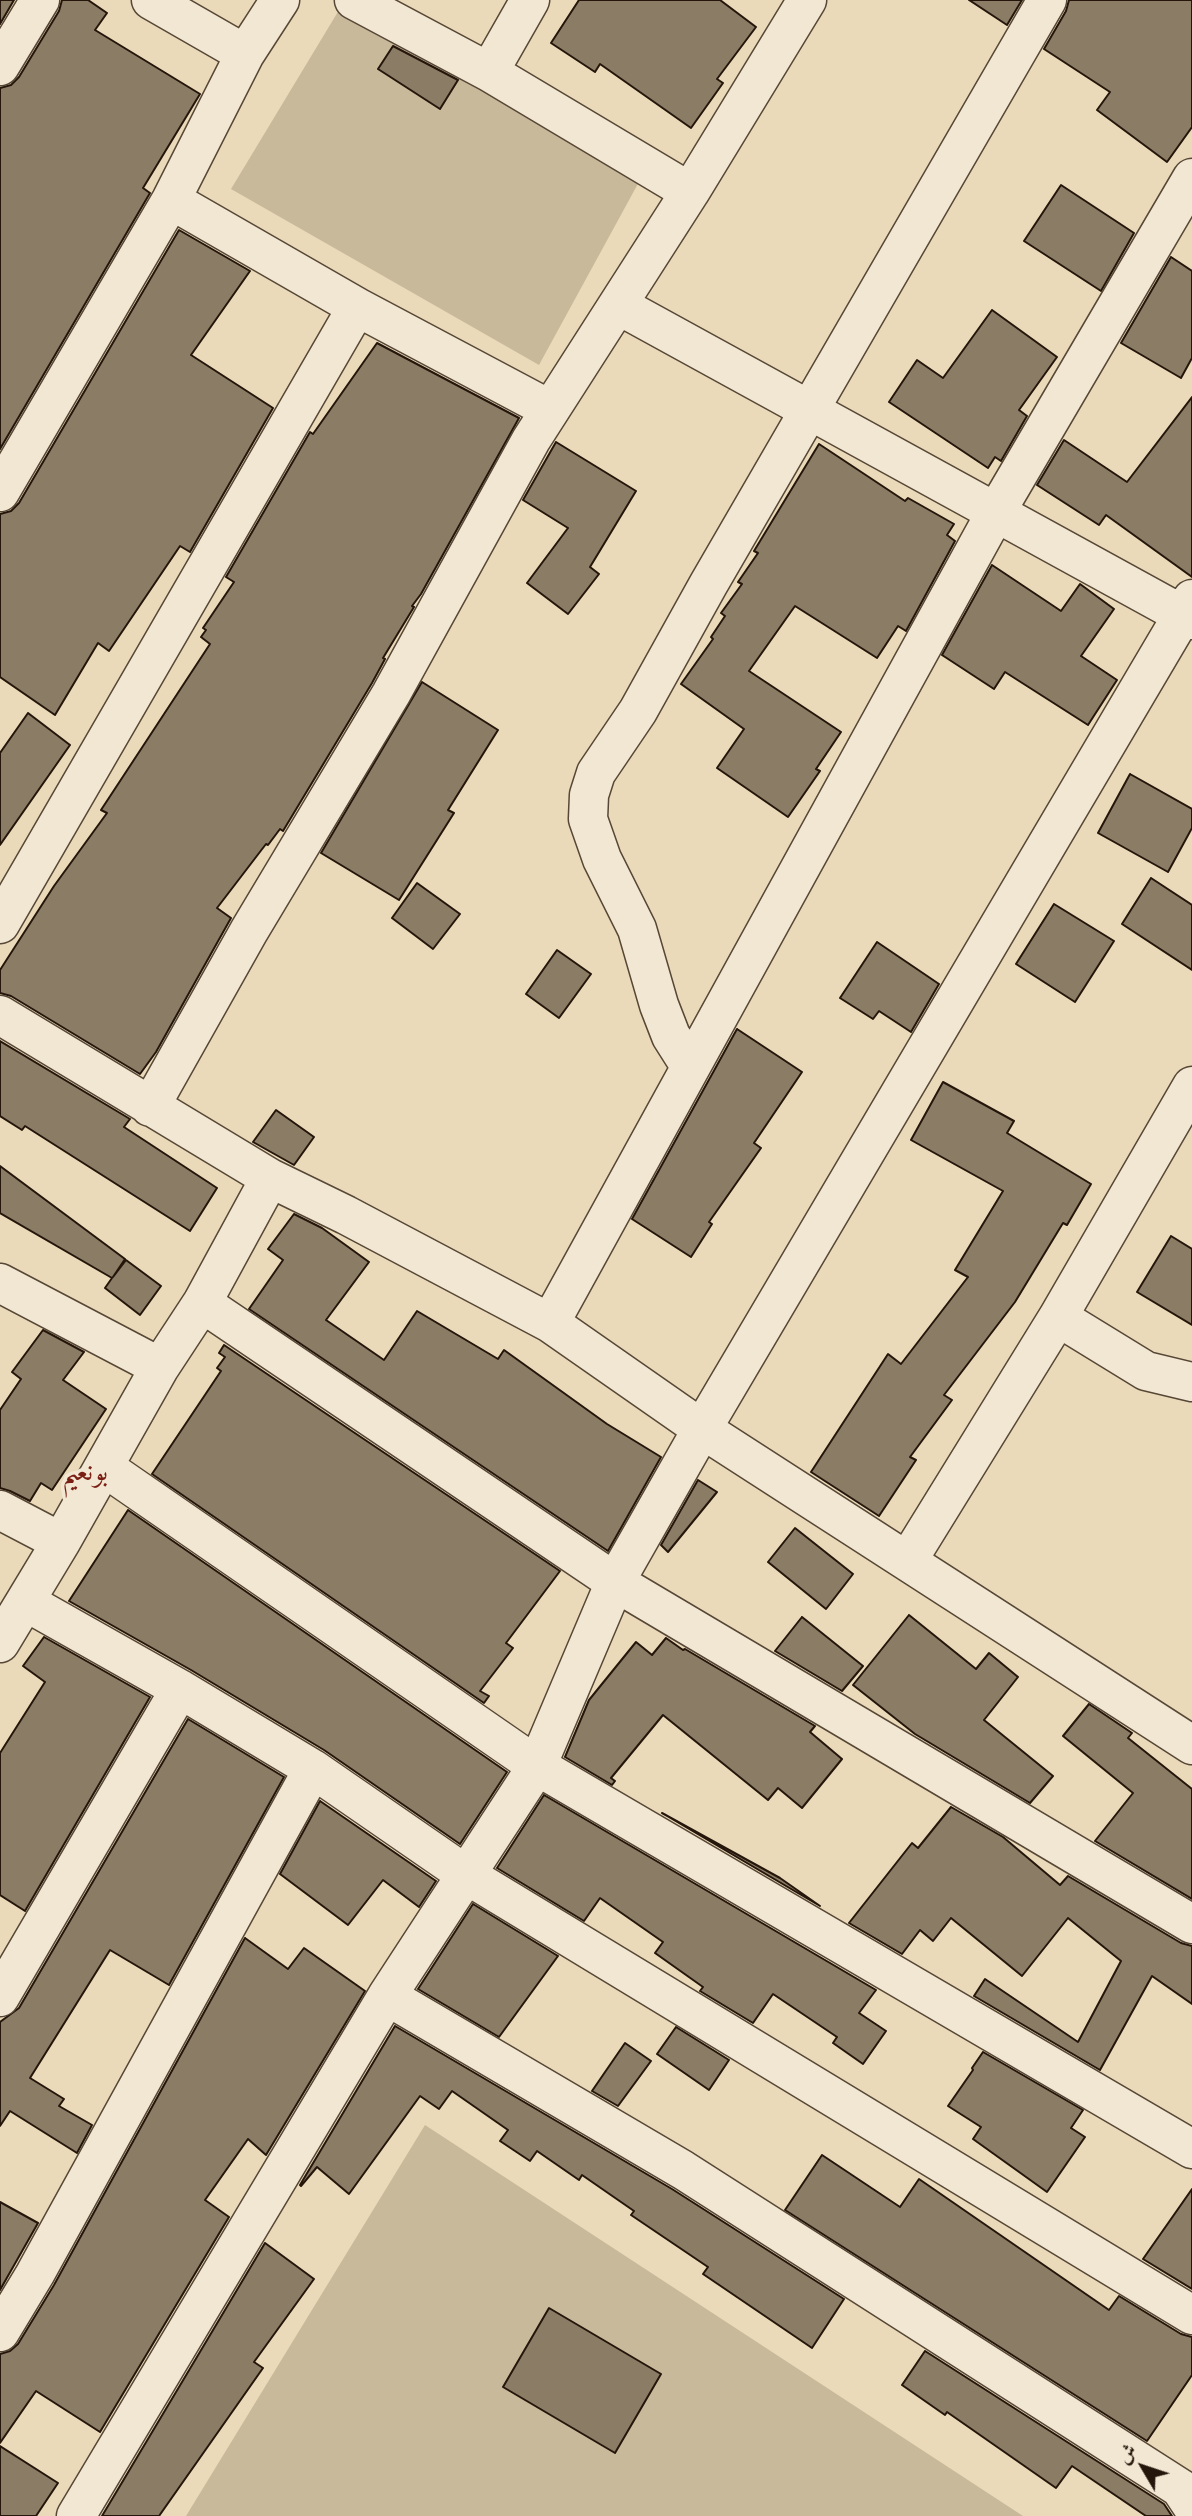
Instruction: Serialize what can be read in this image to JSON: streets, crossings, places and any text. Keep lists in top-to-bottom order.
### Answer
{
  "districts": ["بونعيم"],
  "north": "top left"
}
